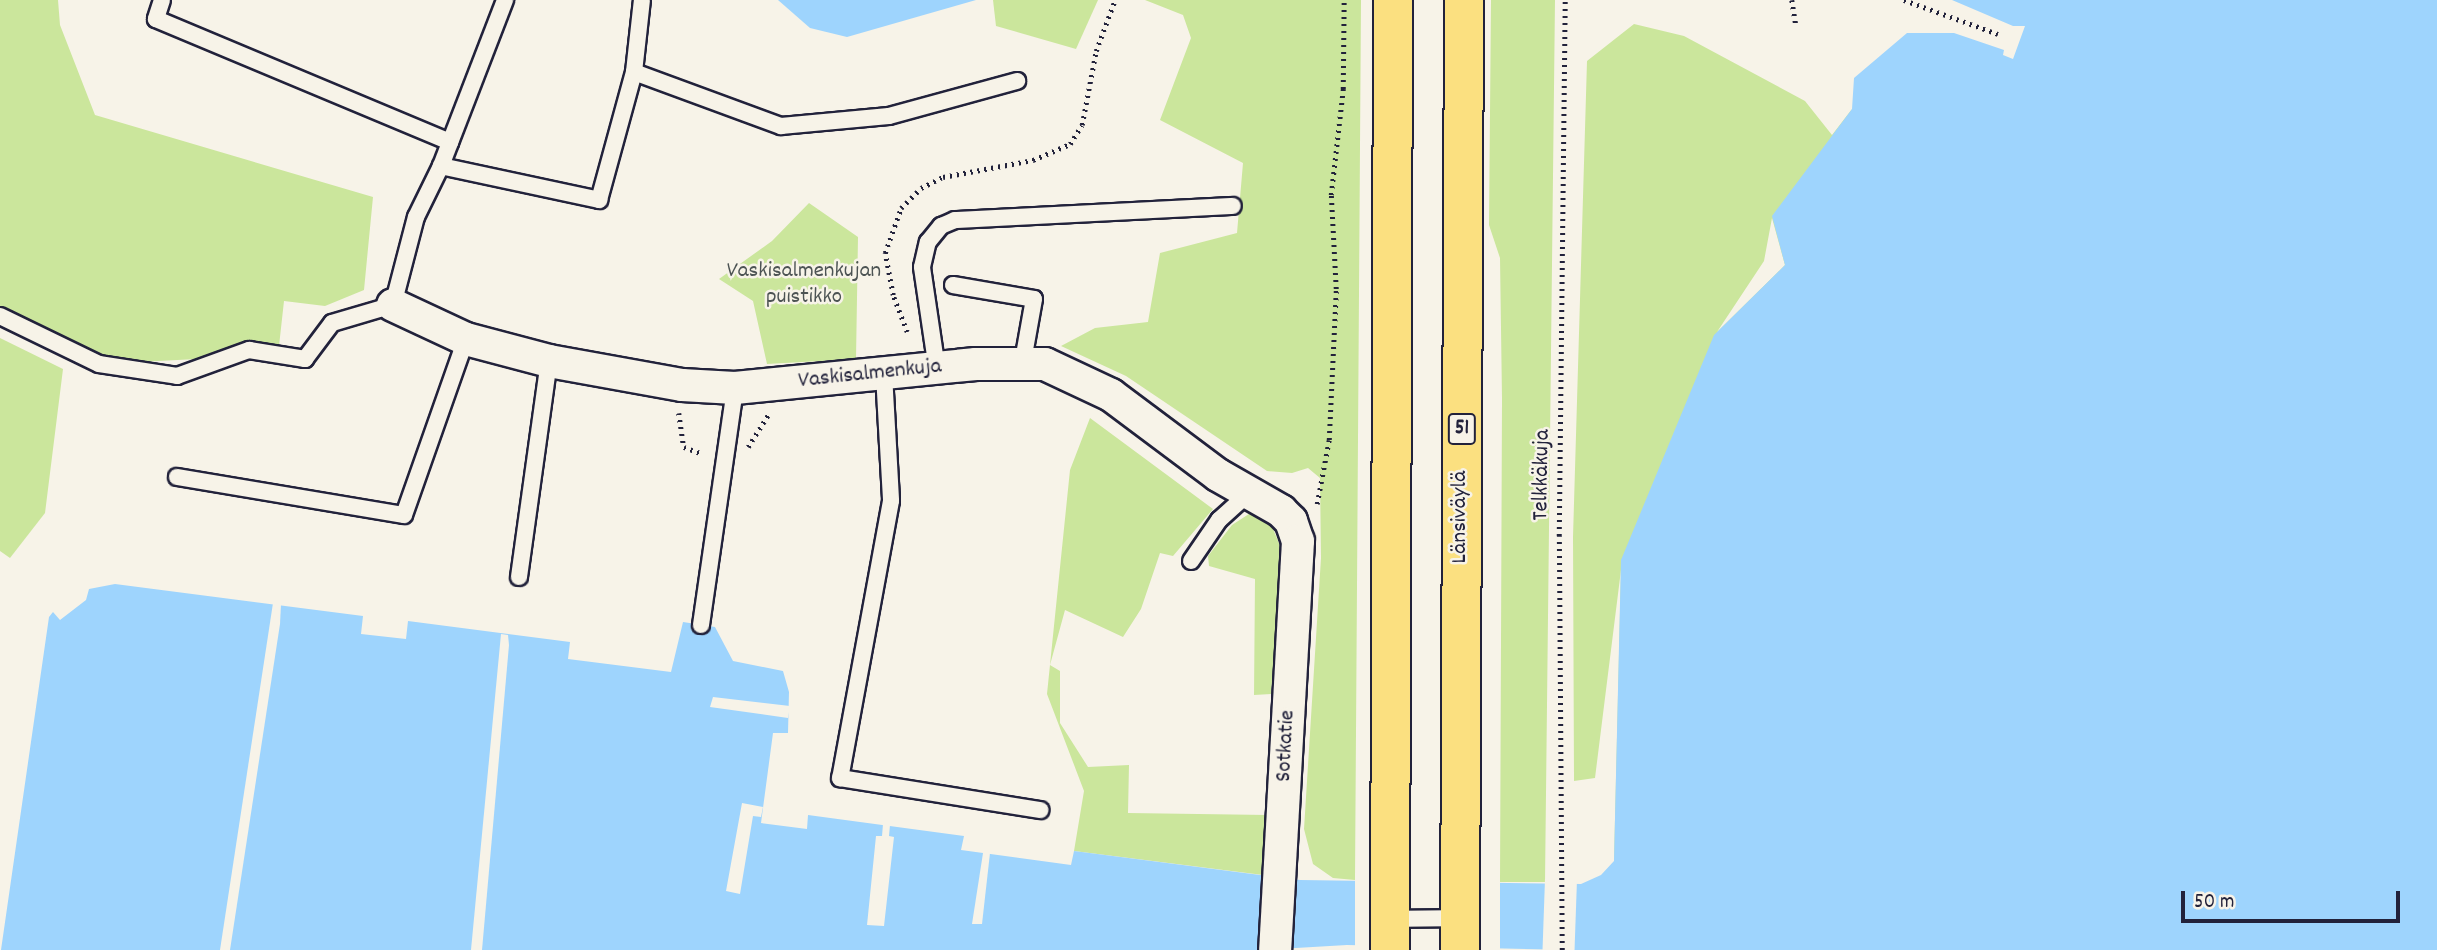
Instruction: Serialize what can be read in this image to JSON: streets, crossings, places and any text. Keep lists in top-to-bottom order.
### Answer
{
  "streets": {
    "highway": ["51", "Länsiväylä"],
    "street": ["Vaskisalmenkuja", "Sotkatie"],
    "path": ["Telkkäkuja"]
  },
  "crossings": [
    ["Vaskisalmenkuja", "Sotkatie"]
  ],
  "parks": ["Vaskisalmenkujan puistikko"],
  "scale_bar": "50 m"
}
